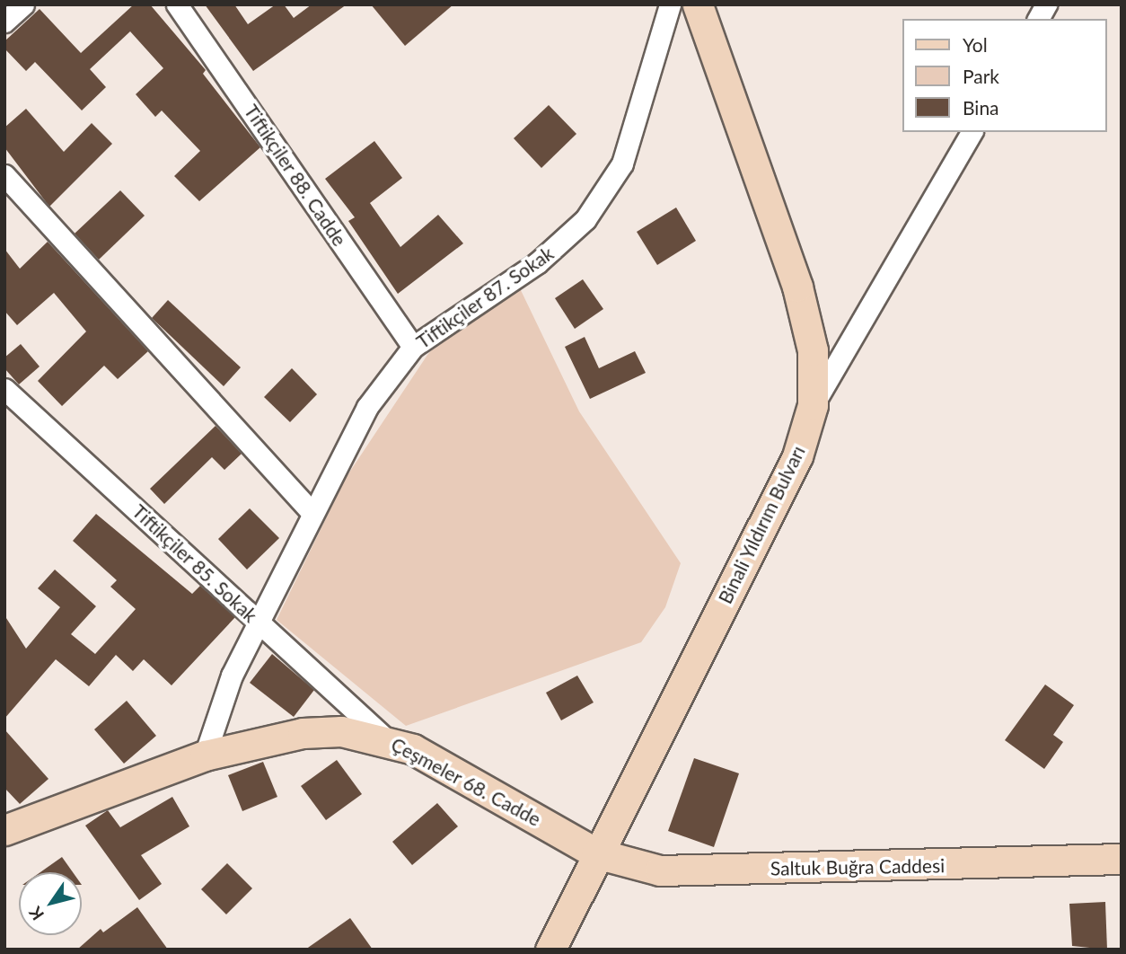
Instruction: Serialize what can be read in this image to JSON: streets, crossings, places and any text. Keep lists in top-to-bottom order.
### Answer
{
  "streets": {
    "street": [
      "Tiftikçiler 88. Cadde",
      "Tiftikçiler 87. Sokak",
      "Binali Yıldırım Bulvarı",
      "Tiftikçiler 85. Sokak",
      "Çeşmeler 68. Cadde",
      "Saltuk Buğra Caddesi"
    ]
  },
  "crossings": [
    ["Tiftikçiler 88. Cadde", "Tiftikçiler 87. Sokak"],
    ["Tiftikçiler 87. Sokak", "Tiftikçiler 85. Sokak"],
    ["Tiftikçiler 87. Sokak", "Çeşmeler 68. Cadde"],
    ["Binali Yıldırım Bulvarı", "Çeşmeler 68. Cadde"],
    ["Binali Yıldırım Bulvarı", "Saltuk Buğra Caddesi"],
    ["Tiftikçiler 85. Sokak", "Çeşmeler 68. Cadde"],
    ["Çeşmeler 68. Cadde", "Saltuk Buğra Caddesi"]
  ],
  "legend": ["Yol", "Park", "Bina"],
  "north": "bottom left"
}
